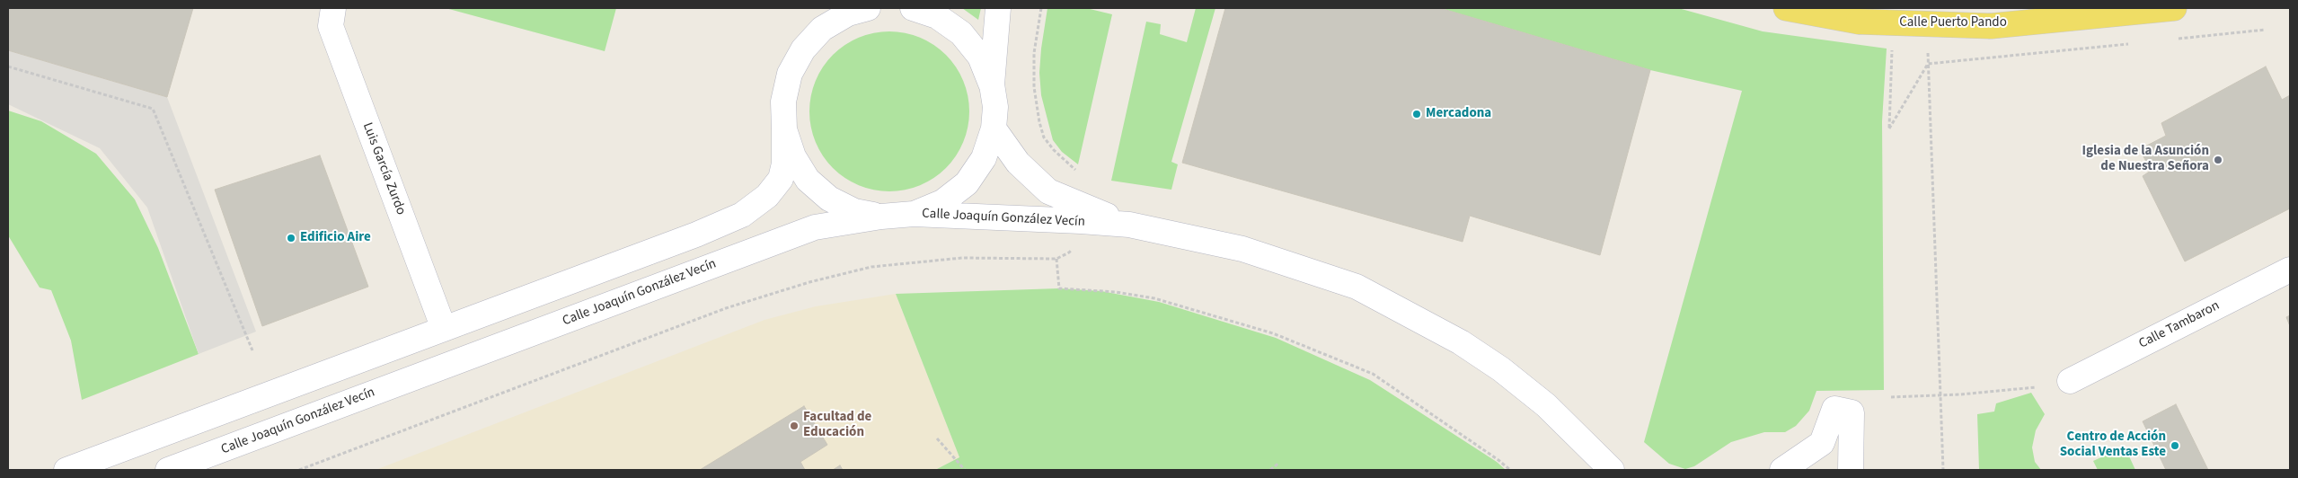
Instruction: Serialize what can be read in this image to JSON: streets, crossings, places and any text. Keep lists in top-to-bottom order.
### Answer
{
  "streets": {
    "main road": ["Calle Puerto Pando"],
    "street": ["Luis García Zurdo", "Calle Joaquín González Vecín", "Calle Tambaron"]
  },
  "places": [
    "Mercadona",
    "Iglesia de la Asunción de Nuestra Señora",
    "Edificio Aire",
    "Facultad de Educación",
    "Centro de Acción Social Ventas Este"
  ]
}
